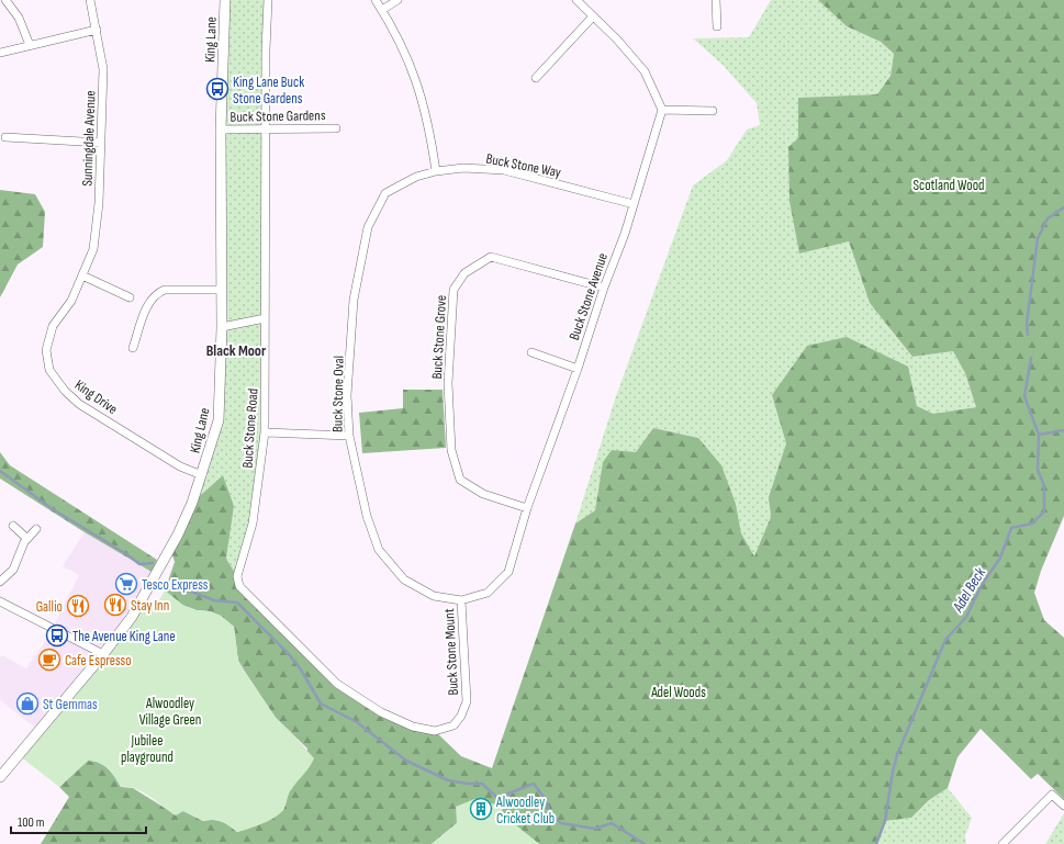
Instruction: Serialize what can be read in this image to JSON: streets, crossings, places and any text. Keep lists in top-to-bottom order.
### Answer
{
  "streets": {
    "street": [
      "King Lane",
      "Buck Stone Gardens",
      "Sunningdale Avenue",
      "Buck Stone Way",
      "Buck Stone Avenue",
      "Buck Stone Grove",
      "Buck Stone Oval",
      "King Drive",
      "Buck Stone Road",
      "Buck Stone Mount"
    ]
  },
  "crossings": [
    ["King Lane", "Buck Stone Gardens"],
    ["King Lane", "King Drive"],
    ["Buck Stone Gardens", "Buck Stone Road"],
    ["Sunningdale Avenue", "King Drive"],
    ["Buck Stone Way", "Buck Stone Avenue"],
    ["Buck Stone Way", "Buck Stone Oval"],
    ["Buck Stone Avenue", "Buck Stone Grove"],
    ["Buck Stone Avenue", "Buck Stone Oval"],
    ["Buck Stone Avenue", "Buck Stone Mount"],
    ["Buck Stone Oval", "Buck Stone Mount"],
    ["Buck Stone Road", "Buck Stone Mount"]
  ],
  "districts": ["Black Moor"],
  "water": ["Adel Beck"],
  "parks": [
    "Scotland Wood",
    "Adel Woods",
    "Alwoodley Village Green",
    "Jubilee playground"
  ],
  "places": {
    "bus stop": ["King Lane Buck Stone Gardens", "The Avenue King Lane"],
    "supermarket": ["Tesco Express"],
    "restaurant": ["Stay Inn", "Gallio"],
    "cafe": ["Cafe Espresso"],
    "shop": ["St Gemmas"],
    "building": ["Alwoodley Cricket Club"]
  },
  "scale_bar": "100 m"
}
